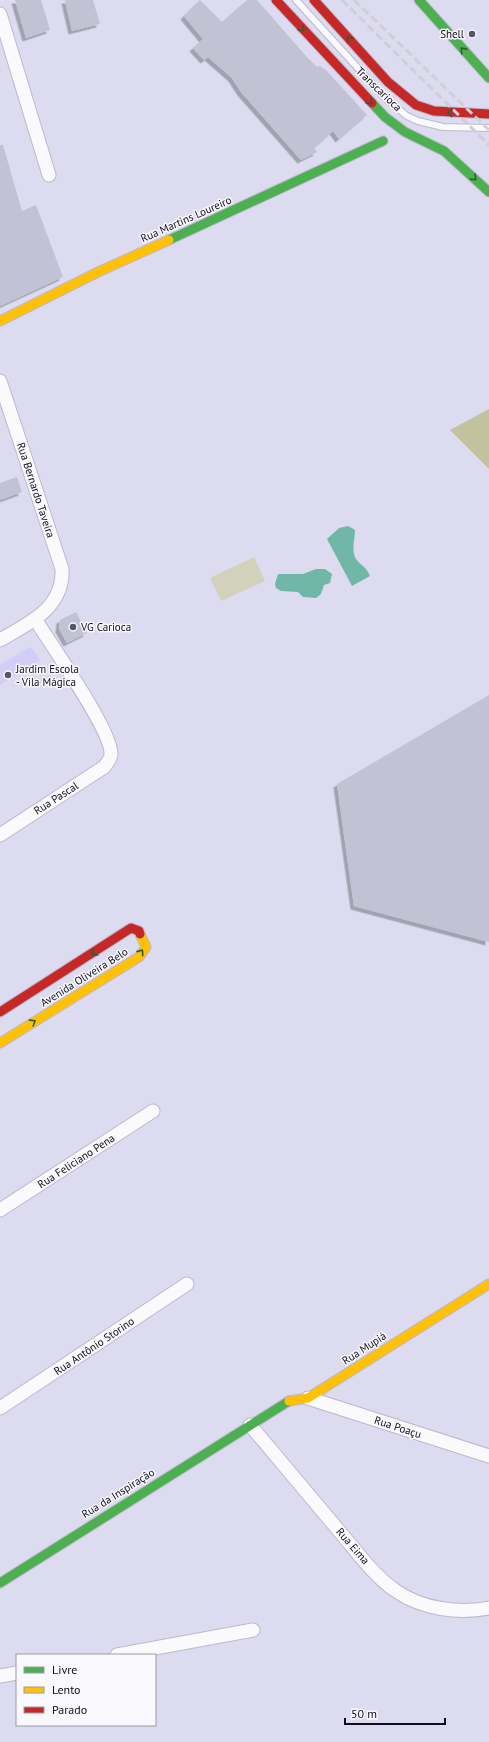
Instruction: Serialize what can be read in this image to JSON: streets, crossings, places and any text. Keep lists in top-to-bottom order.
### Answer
{
  "streets": {
    "street": [
      "Rua Martins Loureiro",
      "Rua Bernardo Taveira",
      "Rua Pascal",
      "Avenida Oliveira Belo",
      "Rua Feliciano Pena",
      "Rua Antônio Storino",
      "Rua Mupiá",
      "Rua Poaçu",
      "Rua da Inspiração",
      "Rua Eima"
    ],
    "lane": ["Transcarioca"]
  },
  "crossings": [
    ["Rua Bernardo Taveira", "Rua Pascal"],
    ["Rua Mupiá", "Rua Poaçu"],
    ["Rua Mupiá", "Rua da Inspiração"],
    ["Rua Mupiá", "Rua Eima"],
    ["Rua da Inspiração", "Rua Eima"]
  ],
  "places": ["Shell", "VG Carioca", "Jardim Escola - Vila Mágica"],
  "legend": ["Livre", "Lento", "Parado"],
  "scale_bar": "50 m"
}
